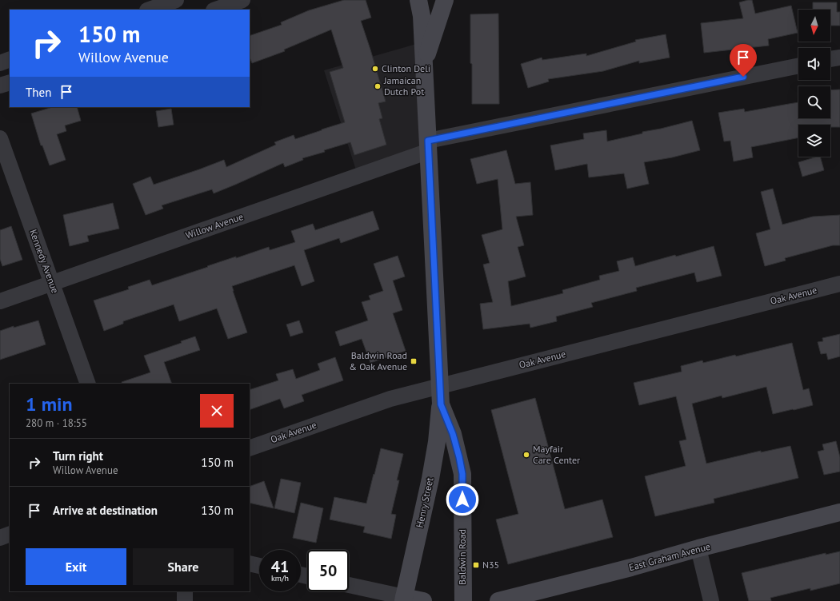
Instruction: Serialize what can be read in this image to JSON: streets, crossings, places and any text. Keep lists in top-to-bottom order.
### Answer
{
  "streets": {
    "main road": ["Henry Street", "Baldwin Road", "East Graham Avenue"],
    "street": ["Willow Avenue", "Kennedy Avenue", "Oak Avenue"]
  },
  "crossings": [
    ["Willow Avenue", "Kennedy Avenue"],
    ["Willow Avenue", "Baldwin Road"],
    ["Oak Avenue", "Baldwin Road"],
    ["Henry Street", "Baldwin Road"]
  ],
  "places": {
    "other": ["Clinton Deli", "Jamaican Dutch Pot", "Mayfair Care Center"],
    "transit": ["Baldwin Road & Oak Avenue", "N35"]
  },
  "north": "bottom",
  "page": {
    "turn": ["150 m", "Willow Avenue"],
    "then": "Then",
    "heading": ["1 min", "280 m · 18:55"],
    "list": [
      {
        "name": "Turn right",
        "note": "Willow Avenue",
        "value": "150 m"
      },
      {
        "name": "Arrive at destination",
        "value": "130 m"
      }
    ],
    "buttons": ["Exit", "Share"],
    "speed": "41 km/h",
    "limit": "50"
  }
}
